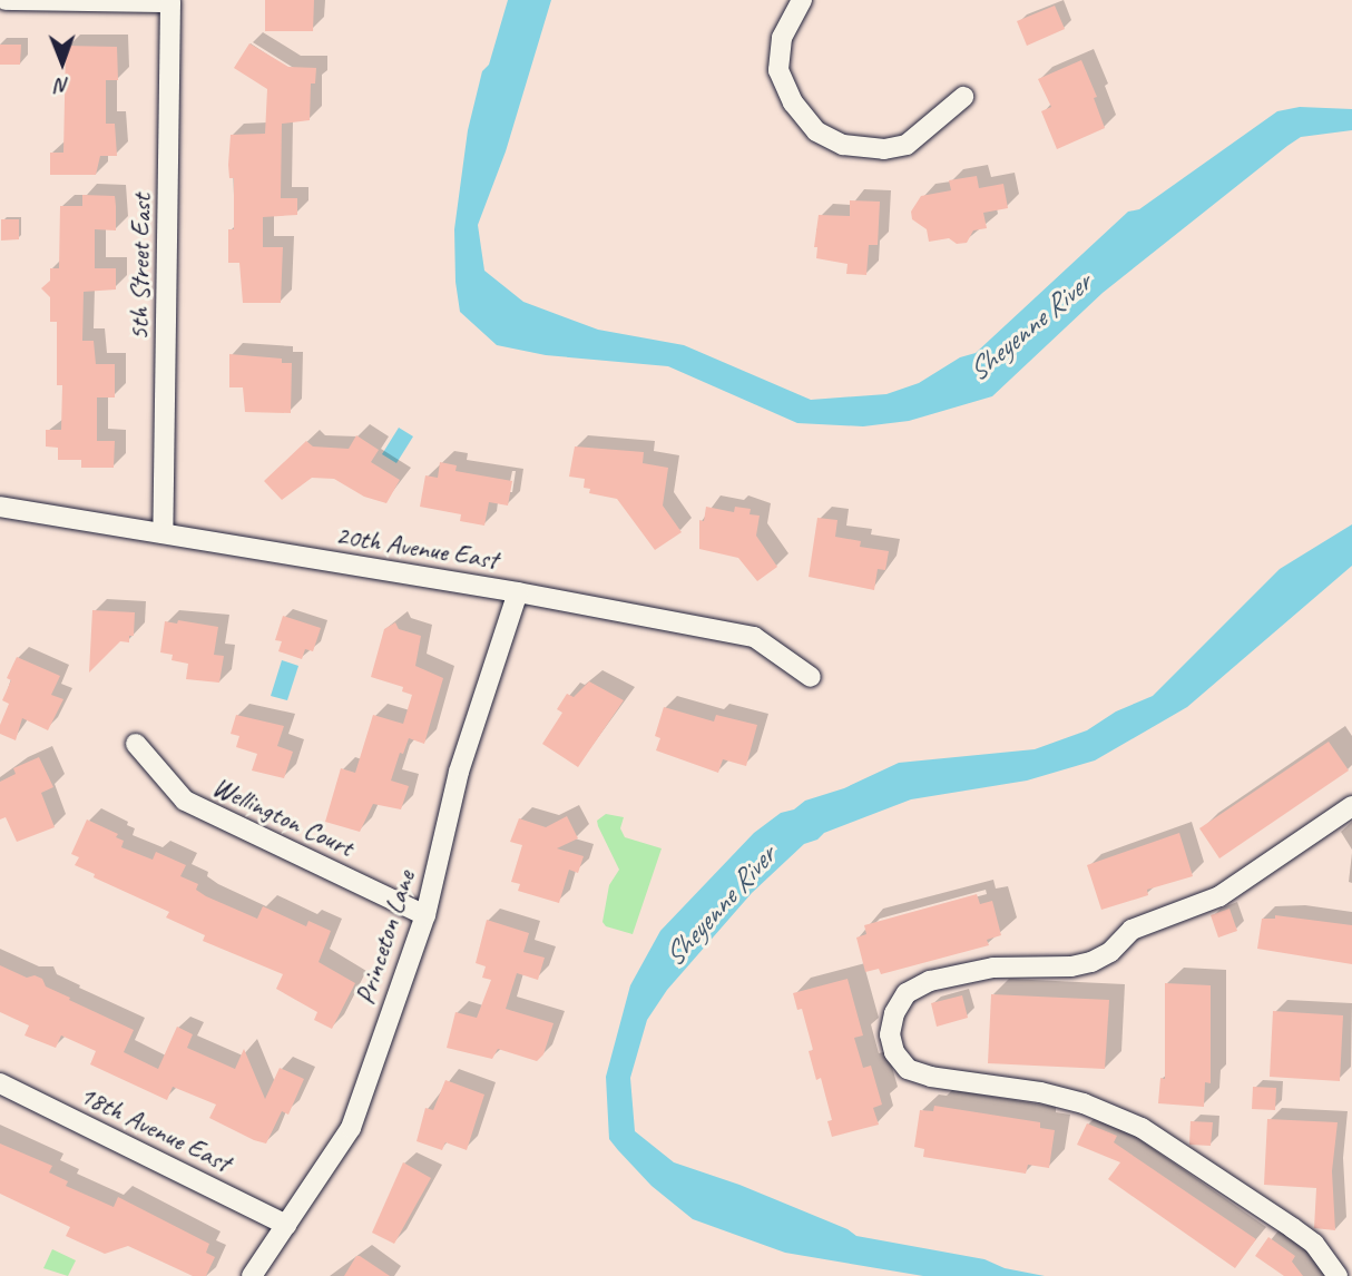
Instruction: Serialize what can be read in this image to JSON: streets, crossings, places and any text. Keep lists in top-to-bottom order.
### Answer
{
  "streets": {
    "street": [
      "5th Street East",
      "20th Avenue East",
      "Wellington Court",
      "Princeton Lane",
      "18th Avenue East"
    ]
  },
  "crossings": [
    ["5th Street East", "20th Avenue East"],
    ["20th Avenue East", "Princeton Lane"],
    ["Wellington Court", "Princeton Lane"],
    ["Princeton Lane", "18th Avenue East"]
  ],
  "water": ["Sheyenne River"],
  "north": "bottom"
}
